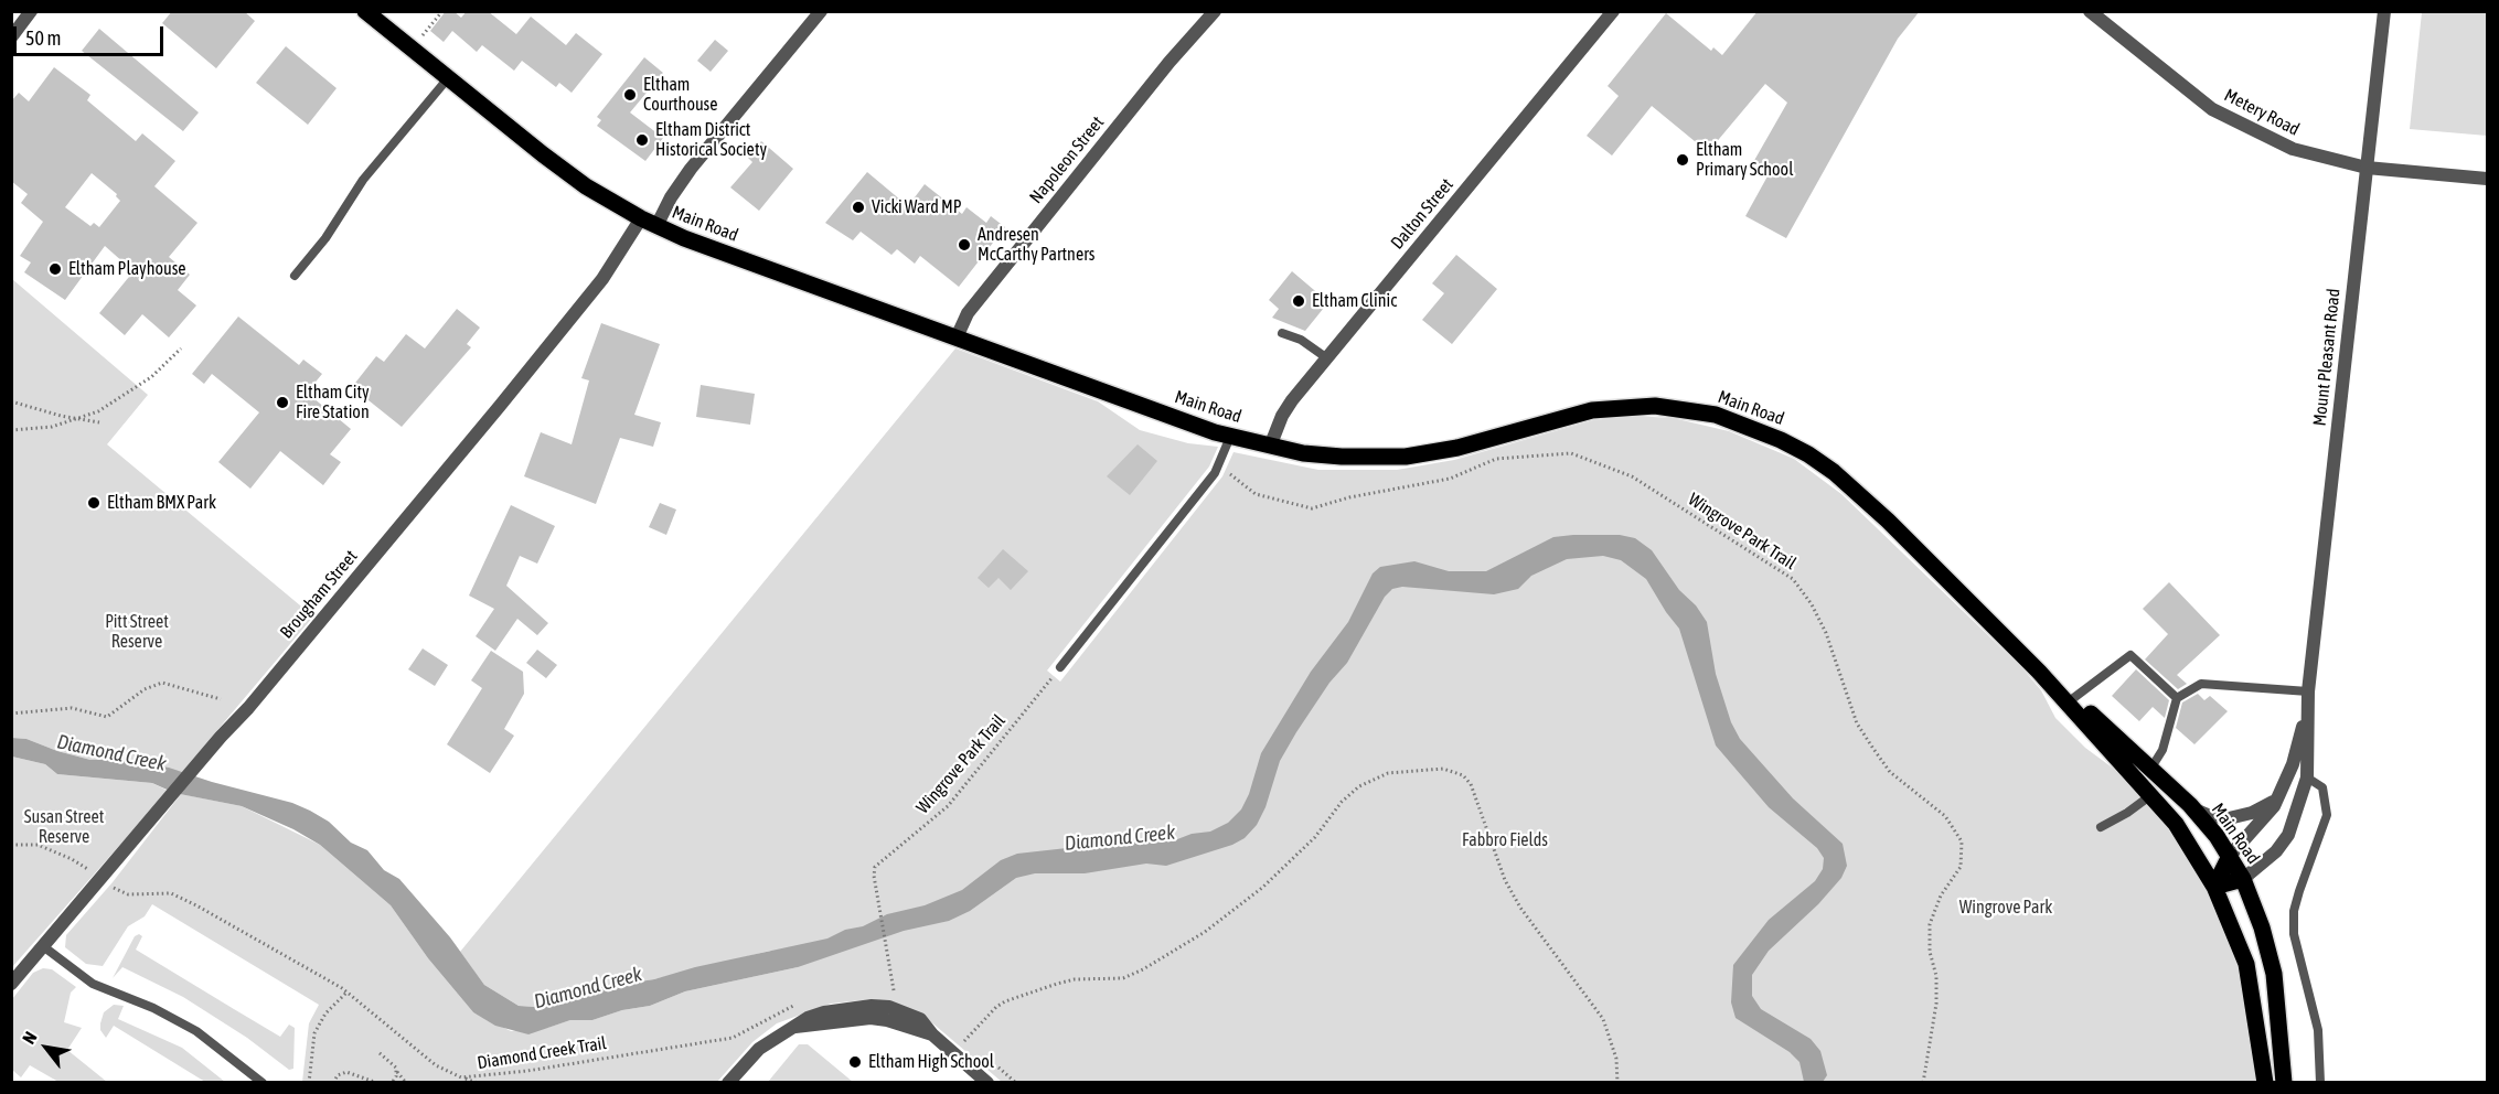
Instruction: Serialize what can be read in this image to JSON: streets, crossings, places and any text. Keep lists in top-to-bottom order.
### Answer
{
  "streets": {
    "main road": ["Main Road"],
    "street": [
      "Metery Road",
      "Napoleon Street",
      "Dalton Street",
      "Mount Pleasant Road",
      "Brougham Street"
    ],
    "path": ["Wingrove Park Trail", "Diamond Creek Trail"]
  },
  "crossings": [
    ["Metery Road", "Mount Pleasant Road"],
    ["Napoleon Street", "Main Road"],
    ["Dalton Street", "Main Road"],
    ["Main Road", "Mount Pleasant Road"],
    ["Main Road", "Brougham Street"]
  ],
  "water": ["Diamond Creek"],
  "parks": [
    "Pitt Street Reserve",
    "Susan Street Reserve",
    "Fabbro Fields",
    "Wingrove Park"
  ],
  "places": [
    "Eltham Courthouse",
    "Eltham District Historical Society",
    "Eltham Primary School",
    "Vicki Ward MP",
    "Andresen McCarthy Partners",
    "Eltham Playhouse",
    "Eltham Clinic",
    "Eltham City Fire Station",
    "Eltham BMX Park",
    "Eltham High School"
  ],
  "scale_bar": "50 m",
  "north": "top left"
}
